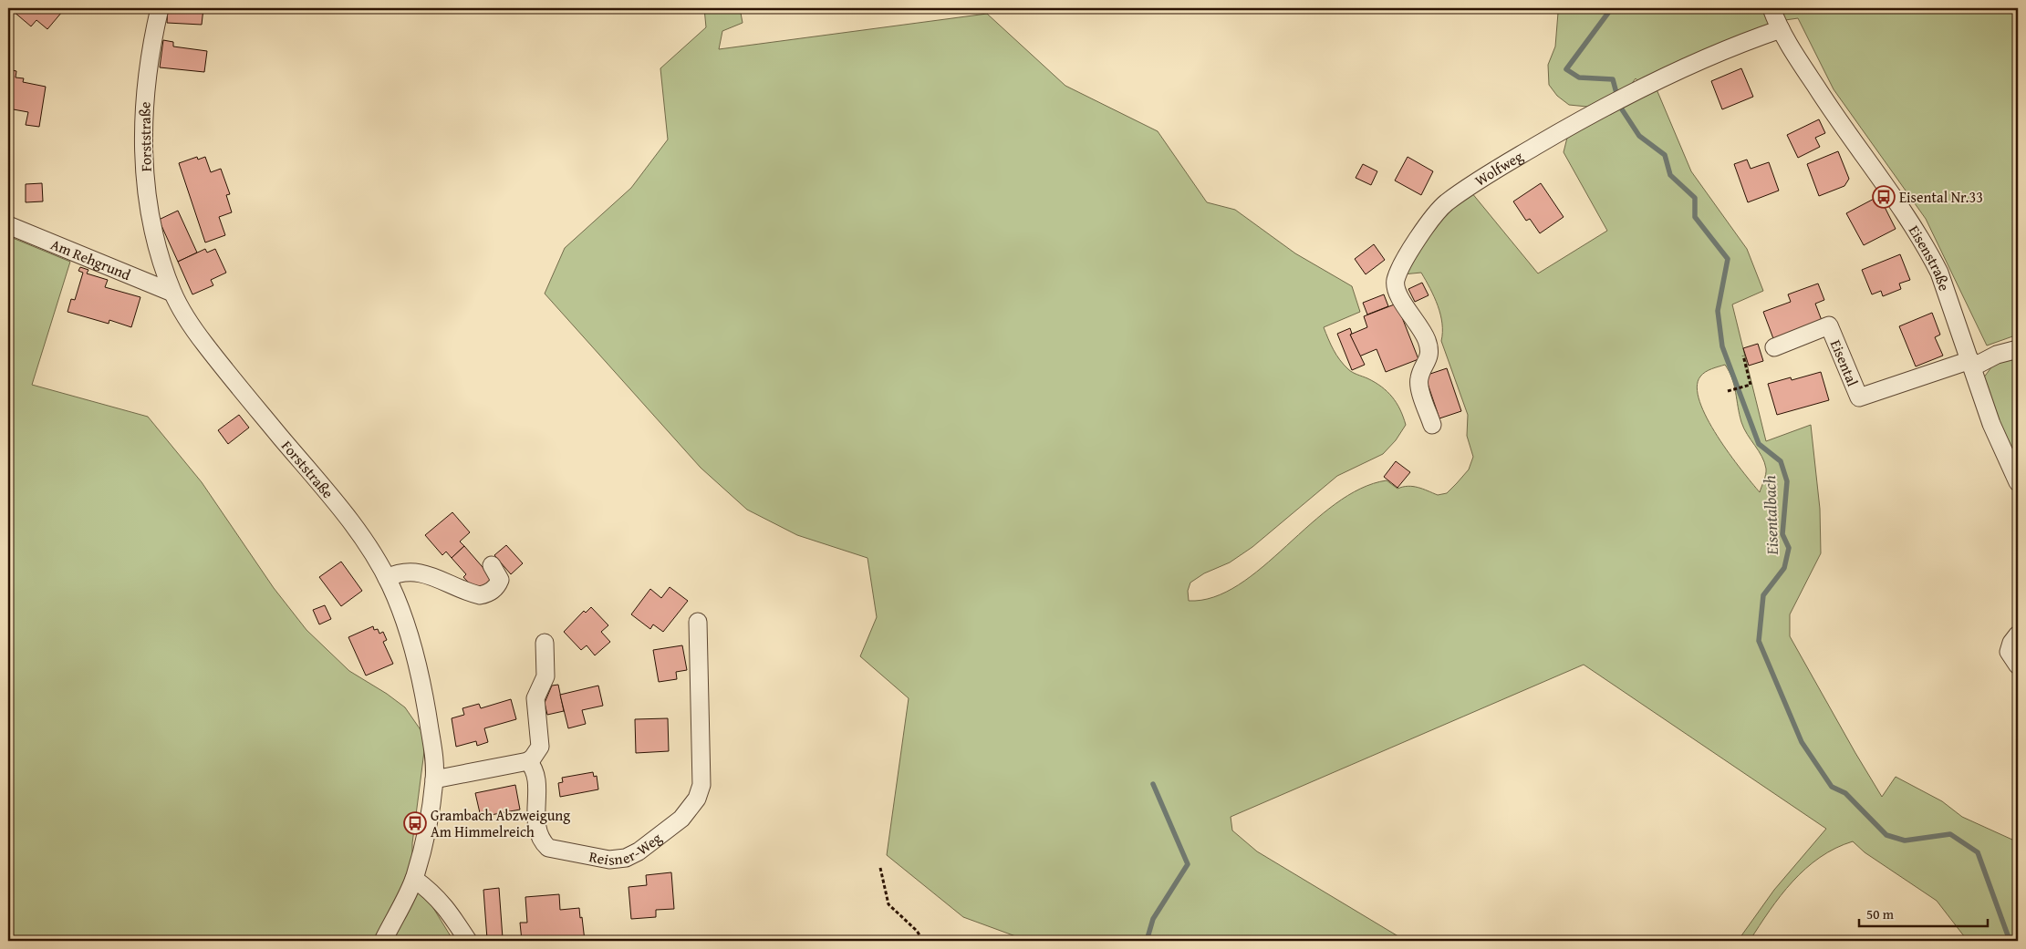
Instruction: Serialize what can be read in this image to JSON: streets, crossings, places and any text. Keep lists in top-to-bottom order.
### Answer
{
  "streets": {
    "street": [
      "Forststraße",
      "Wolfweg",
      "Eisenstraße",
      "Am Rehgrund",
      "Eisental",
      "Reisner-Weg"
    ]
  },
  "crossings": [
    ["Forststraße", "Am Rehgrund"],
    ["Wolfweg", "Eisenstraße"],
    ["Eisenstraße", "Eisental"]
  ],
  "water": ["Eisentalbach"],
  "places": {
    "bus stop": ["Eisental Nr.33", "Grambach Abzweigung Am Himmelreich"]
  },
  "scale_bar": "50 m"
}
